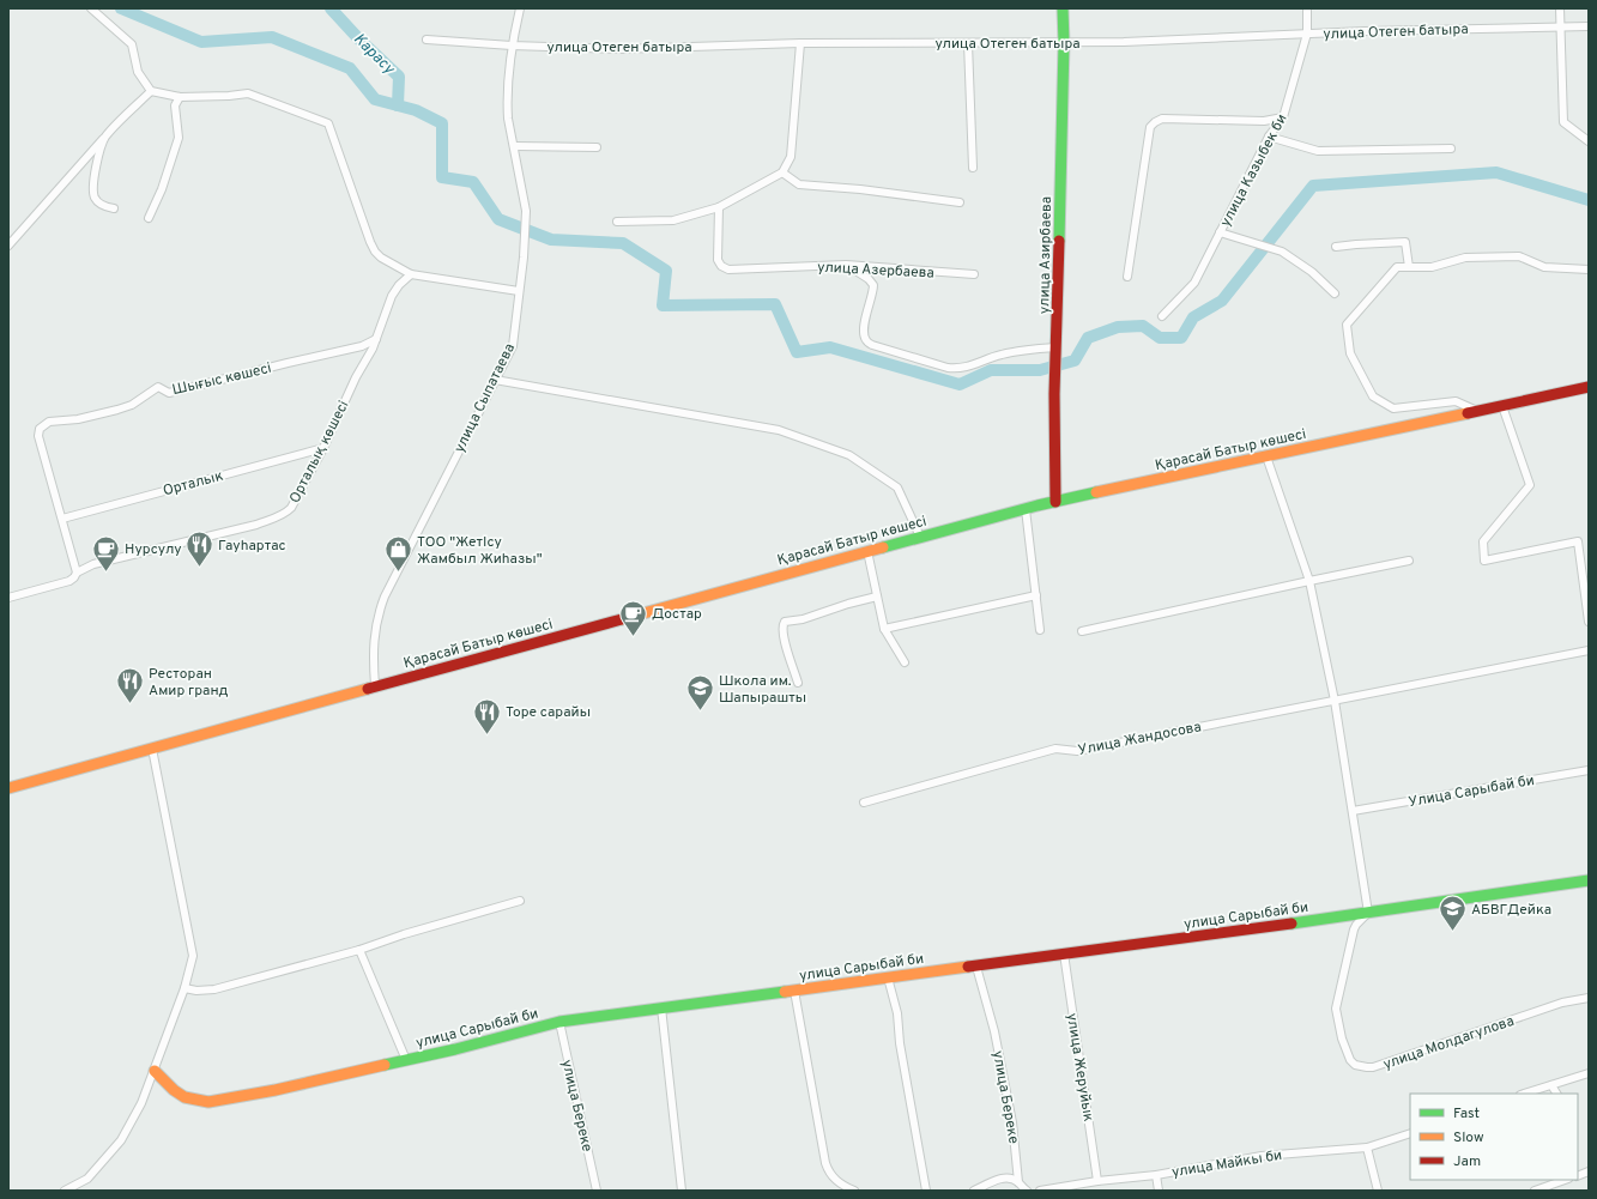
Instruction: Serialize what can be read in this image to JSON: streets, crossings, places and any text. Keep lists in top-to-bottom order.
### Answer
{
  "streets": {
    "main road": ["улица Азирбаева", "Қарасай Батыр көшесі", "улица Сарыбай би"],
    "street": [
      "улица Отеген батыра",
      "улица Казыбек би",
      "улица Азербаева",
      "Шығыс көшесі",
      "улица Сыпатаева",
      "Орталық көшесі",
      "Орталык",
      "Улица Жандосова",
      "Улица Сарыбай би",
      "улица Молдагулова",
      "улица Жеруйык",
      "улица Береке",
      "улица Майкы би"
    ]
  },
  "crossings": [
    ["улица Отеген батыра", "улица Казыбек би"],
    ["улица Отеген батыра", "улица Азирбаева"],
    ["улица Отеген батыра", "улица Сыпатаева"],
    ["улица Азирбаева", "Қарасай Батыр көшесі"],
    ["Шығыс көшесі", "Орталық көшесі"],
    ["Шығыс көшесі", "Орталык"],
    ["улица Сыпатаева", "Қарасай Батыр көшесі"],
    ["Орталық көшесі", "Орталык"],
    ["улица Сарыбай би", "улица Молдагулова"],
    ["улица Сарыбай би", "улица Жеруйык"],
    ["улица Сарыбай би", "улица Береке"],
    ["улица Жеруйык", "улица Майкы би"]
  ],
  "water": ["Карасу"],
  "places": {
    "restaurant": ["Гауhартас", "Ресторан Амир гранд", "Торе сарайы"],
    "cafe": ["Нурсулу", "Достар"],
    "shop": ["ТОО \"ЖетIсу Жамбыл Жиhазы\""],
    "school or university": ["Школа им. Шапырашты", "АБВГДейка"]
  },
  "legend": ["Fast", "Slow", "Jam"]
}
